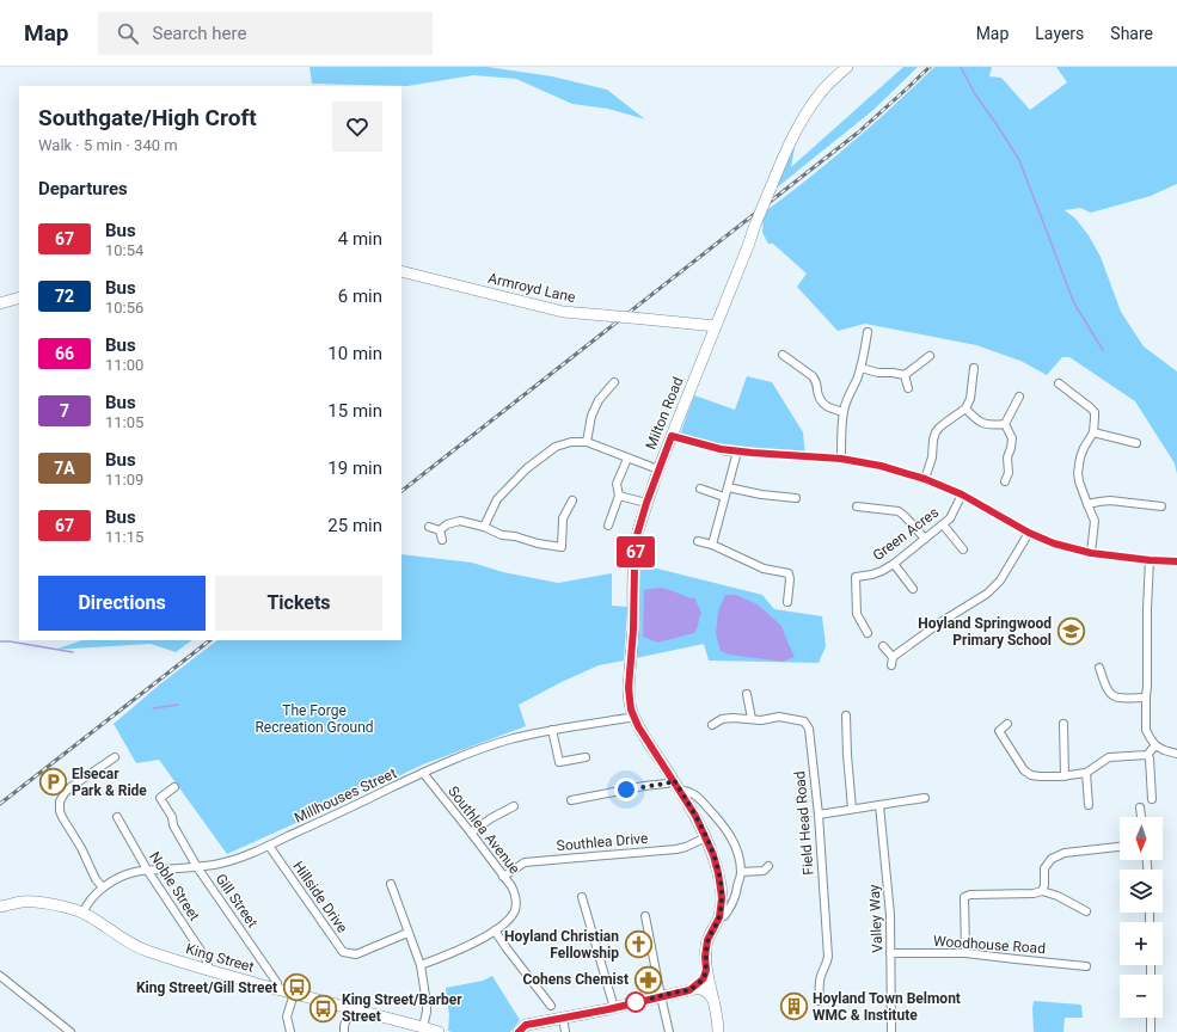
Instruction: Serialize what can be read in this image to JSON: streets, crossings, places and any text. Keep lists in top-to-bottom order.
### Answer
{
  "streets": {
    "street": [
      "Armroyd Lane",
      "Milton Road",
      "Green Acres",
      "Millhouses Street",
      "Field Head Road",
      "Southlea Avenue",
      "Southlea Drive",
      "Noble Street",
      "Hillside Drive",
      "Gill Street",
      "Valley Way",
      "Woodhouse Road",
      "King Street"
    ]
  },
  "crossings": [
    ["Armroyd Lane", "Milton Road"],
    ["Milton Road", "Millhouses Street"],
    ["Milton Road", "Southlea Drive"],
    ["Millhouses Street", "Southlea Avenue"],
    ["Millhouses Street", "Noble Street"],
    ["Millhouses Street", "Hillside Drive"],
    ["Millhouses Street", "Gill Street"],
    ["Millhouses Street", "King Street"],
    ["Southlea Avenue", "Southlea Drive"],
    ["Noble Street", "King Street"],
    ["Gill Street", "King Street"],
    ["Valley Way", "Woodhouse Road"]
  ],
  "parks": ["The Forge Recreation Ground"],
  "places": {
    "school or university": ["Hoyland Springwood Primary School"],
    "parking": ["Elsecar Park & Ride"],
    "church": ["Hoyland Christian Fellowship"],
    "pharmacy": ["Cohens Chemist"],
    "bus stop": ["King Street/Gill Street", "King Street/Barber Street"],
    "building": ["Hoyland Town Belmont WMC & Institute"]
  },
  "lines": ["bus line 67"],
  "north": "bottom",
  "page": {
    "header": "Map",
    "search": "Search here",
    "nav": ["Map", "Layers", "Share"],
    "on_map": "67",
    "heading": [
      ["Southgate/High Croft", "Walk · 5 min · 340 m"],
      "Departures"
    ],
    "list": [
      {
        "mark": "67",
        "name": "Bus",
        "note": "10:54",
        "value": "4 min"
      },
      {
        "mark": "72",
        "name": "Bus",
        "note": "10:56",
        "value": "6 min"
      },
      {
        "mark": "66",
        "name": "Bus",
        "note": "11:00",
        "value": "10 min"
      },
      {
        "mark": "7",
        "name": "Bus",
        "note": "11:05",
        "value": "15 min"
      },
      {
        "mark": "7A",
        "name": "Bus",
        "note": "11:09",
        "value": "19 min"
      },
      {
        "mark": "67",
        "name": "Bus",
        "note": "11:15",
        "value": "25 min"
      }
    ],
    "buttons": ["Directions", "Tickets"],
    "map_buttons": ["+", "−"]
  }
}
